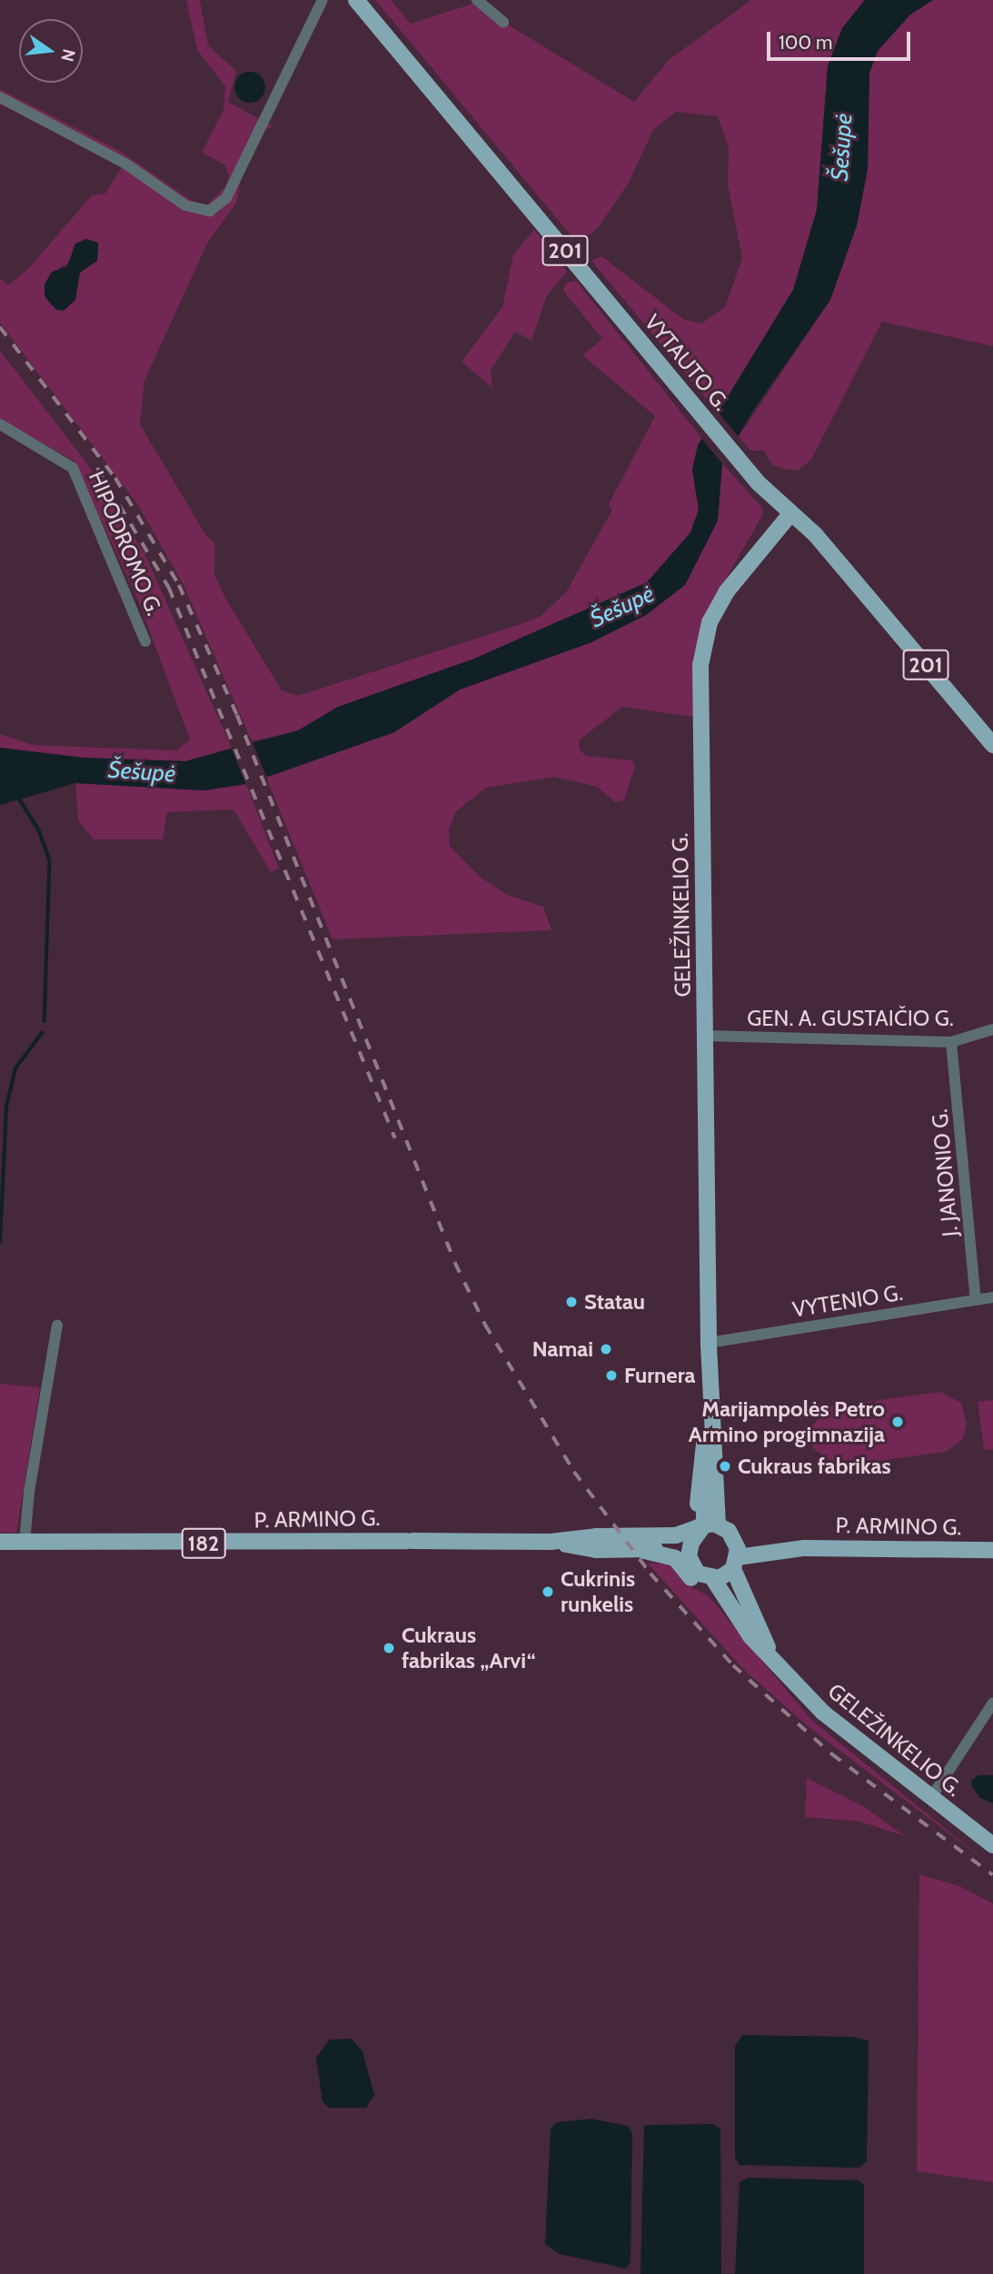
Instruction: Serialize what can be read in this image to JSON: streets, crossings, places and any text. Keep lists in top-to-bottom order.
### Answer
{
  "streets": {
    "main road": [
      "201",
      "VYTAUTO G.",
      "GELEŽINKELIO G.",
      "P. ARMINO G.",
      "182"
    ],
    "street": [
      "HIPODROMO G.",
      "GEN. A. GUSTAIČIO G.",
      "J. JANONIO G.",
      "VYTENIO G."
    ]
  },
  "crossings": [
    ["VYTAUTO G.", "GELEŽINKELIO G."],
    ["GELEŽINKELIO G.", "GEN. A. GUSTAIČIO G."],
    ["GELEŽINKELIO G.", "VYTENIO G."],
    ["GELEŽINKELIO G.", "P. ARMINO G."],
    ["GEN. A. GUSTAIČIO G.", "J. JANONIO G."],
    ["J. JANONIO G.", "VYTENIO G."]
  ],
  "water": ["Šešupė"],
  "places": [
    "Statau",
    "Namai",
    "Furnera",
    "Marijampolės Petro Armino progimnazija",
    "Cukraus fabrikas",
    "Cukrinis runkelis",
    "Cukraus fabrikas „Arvi“"
  ],
  "scale_bar": "100 m",
  "north": "right"
}
